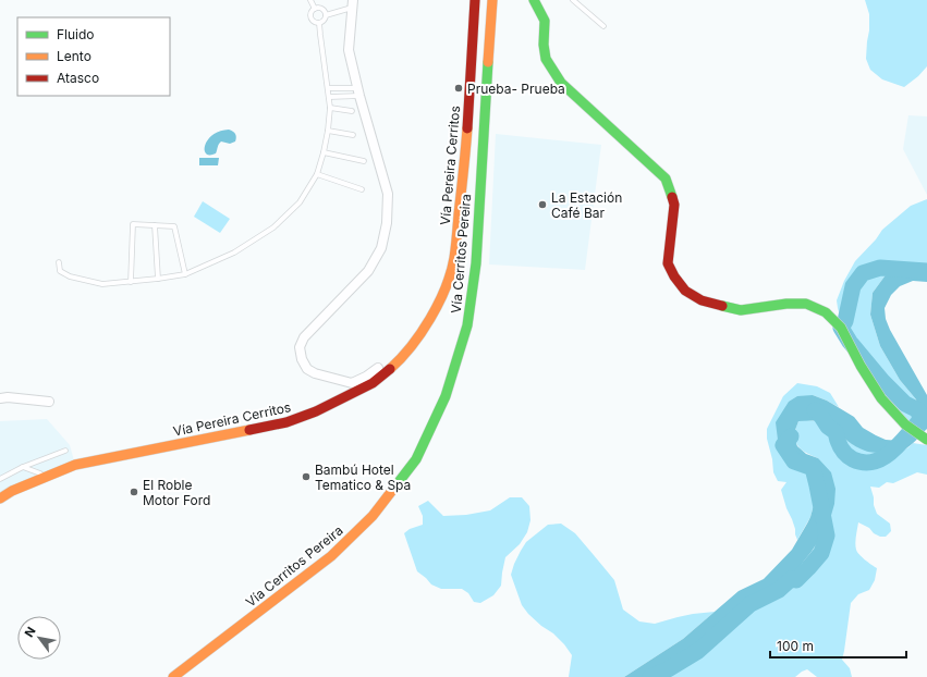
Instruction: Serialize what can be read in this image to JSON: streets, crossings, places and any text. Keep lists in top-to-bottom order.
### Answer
{
  "streets": {
    "main road": ["Vía Pereira Cerritos", "Vía Cerritos Pereira"]
  },
  "places": [
    "Prueba- Prueba",
    "La Estación Café Bar",
    "Bambú Hotel Tematico & Spa",
    "El Roble Motor Ford"
  ],
  "legend": ["Fluido", "Lento", "Atasco"],
  "scale_bar": "100 m",
  "north": "top left"
}
